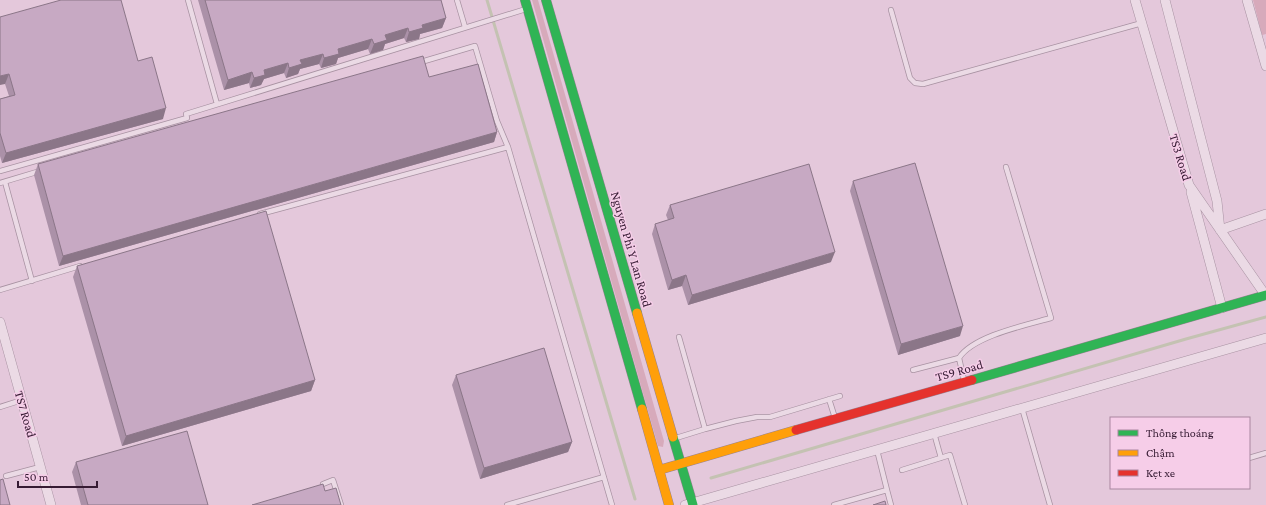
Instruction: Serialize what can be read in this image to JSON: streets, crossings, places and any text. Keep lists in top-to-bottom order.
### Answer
{
  "streets": {
    "main road": ["Nguyen Phi Y Lan Road", "TS9 Road"],
    "street": ["TS3 Road", "TS7 Road"]
  },
  "crossings": [
    ["TS3 Road", "TS9 Road"],
    ["Nguyen Phi Y Lan Road", "TS9 Road"]
  ],
  "legend": ["Thông thoáng", "Chậm", "Kẹt xe"],
  "scale_bar": "50 m"
}
